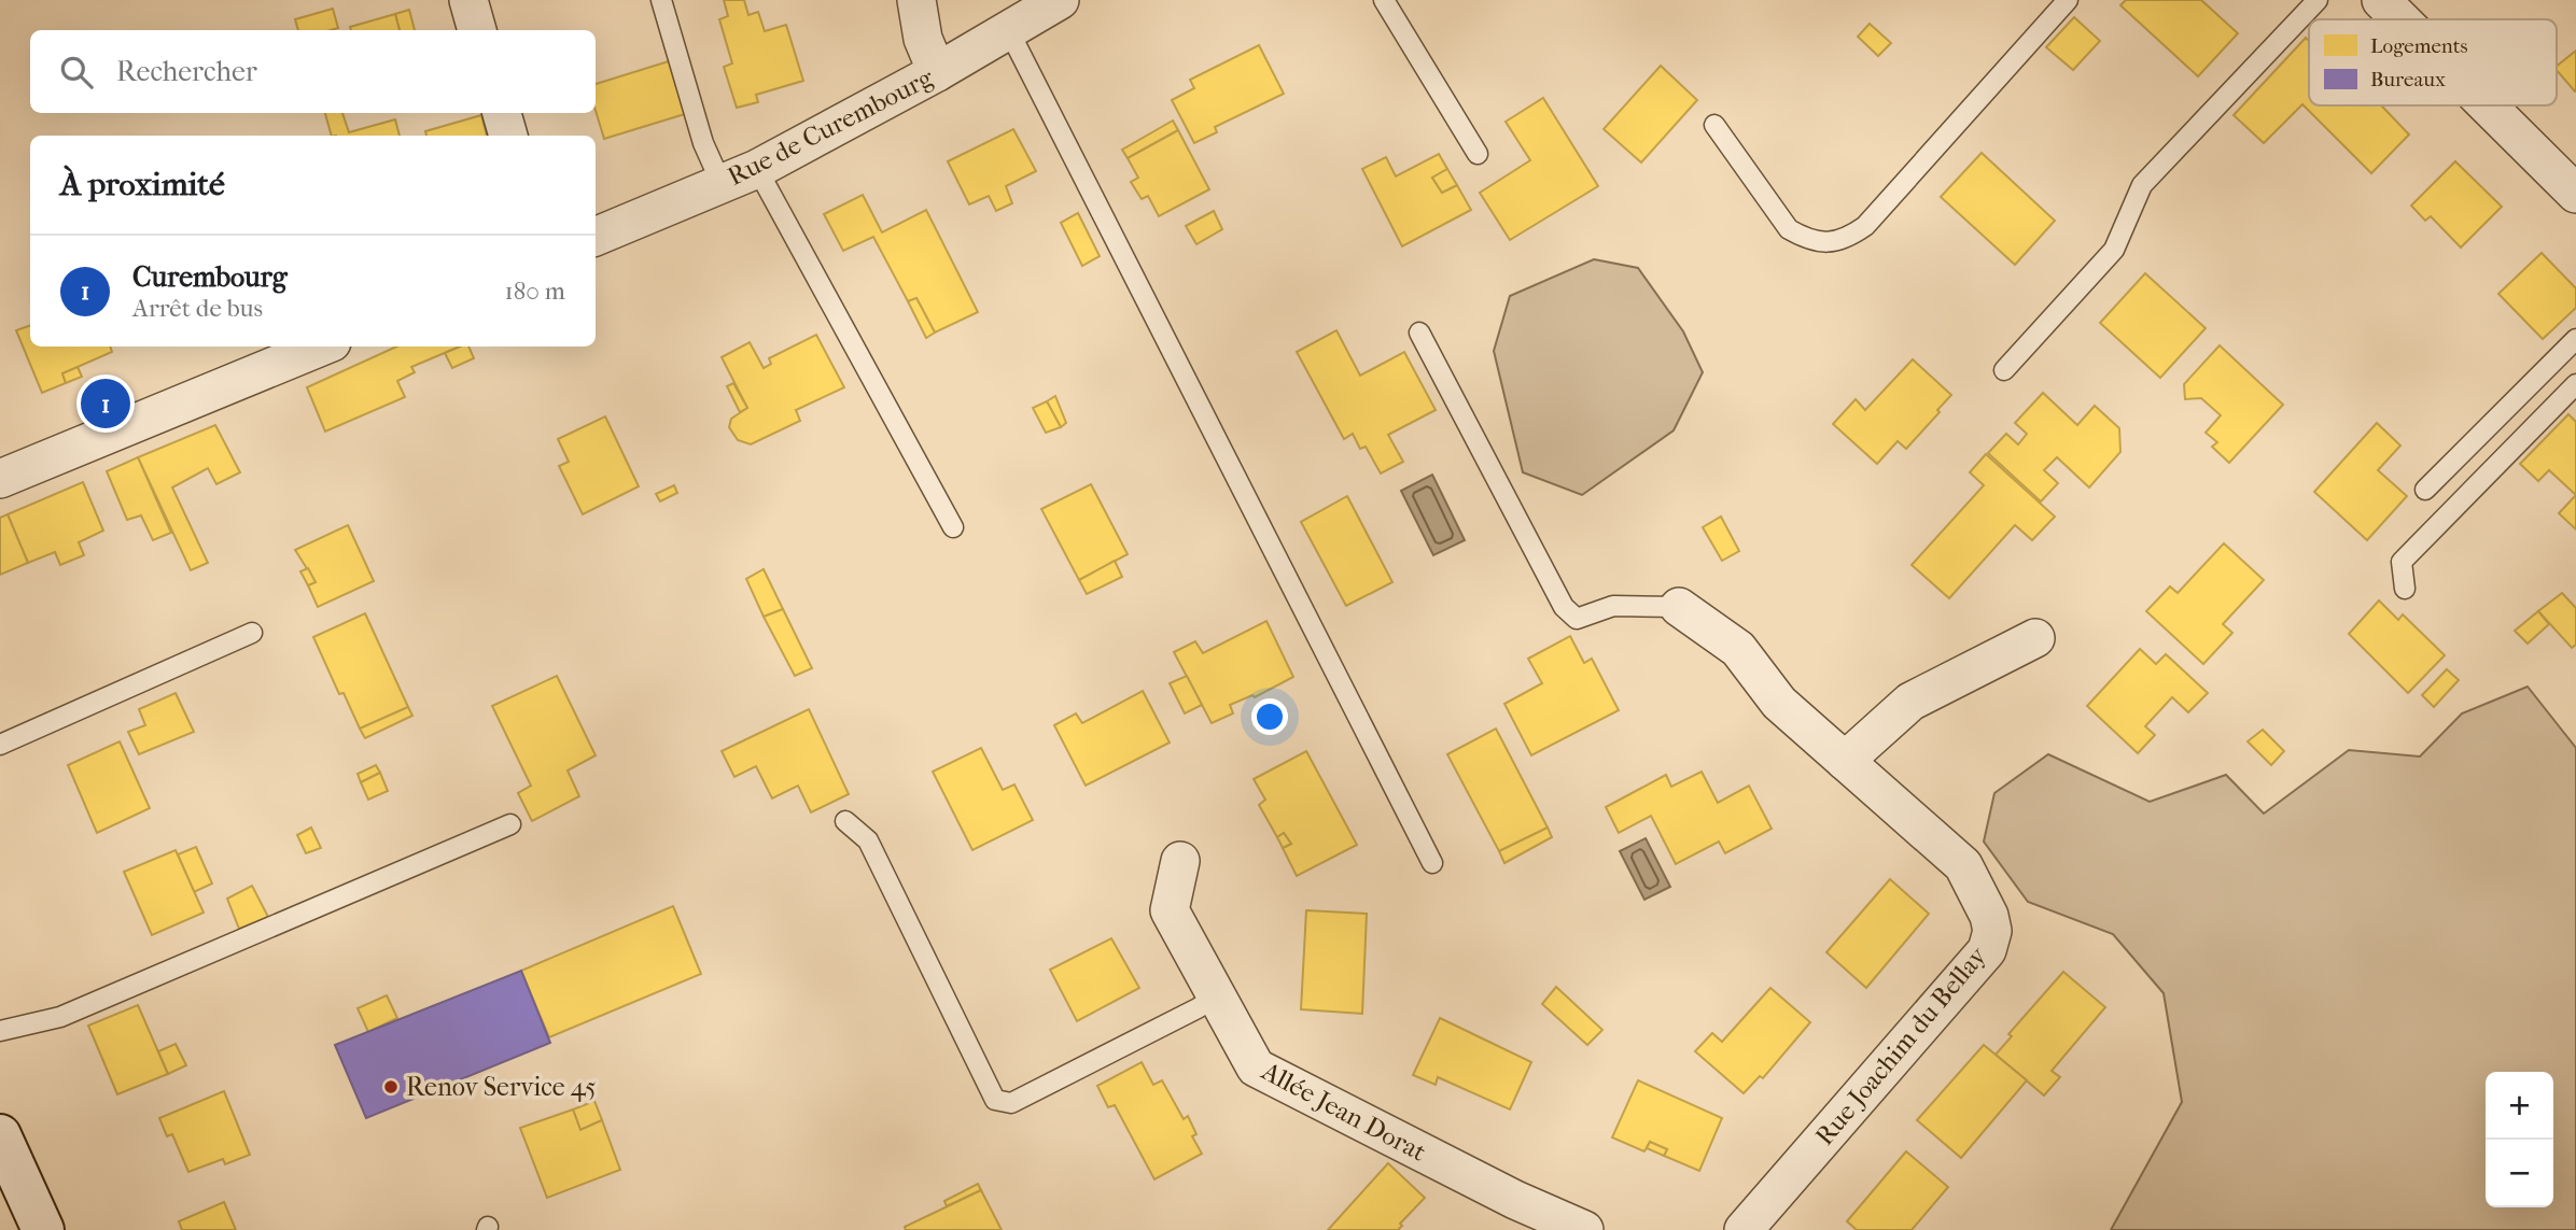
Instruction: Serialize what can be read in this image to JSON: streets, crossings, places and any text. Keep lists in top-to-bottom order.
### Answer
{
  "streets": {
    "street": ["Rue de Curembourg", "Rue Joachim du Bellay", "Allée Jean Dorat"]
  },
  "places": ["Renov Service 45"],
  "legend": ["Logements", "Bureaux"],
  "page": {
    "search": "Rechercher",
    "heading": "À proximité",
    "list": [
      {
        "mark": "1",
        "name": "Curembourg",
        "note": "Arrêt de bus",
        "value": "180 m"
      }
    ],
    "pins": "1",
    "map_buttons": ["+", "−"]
  }
}
